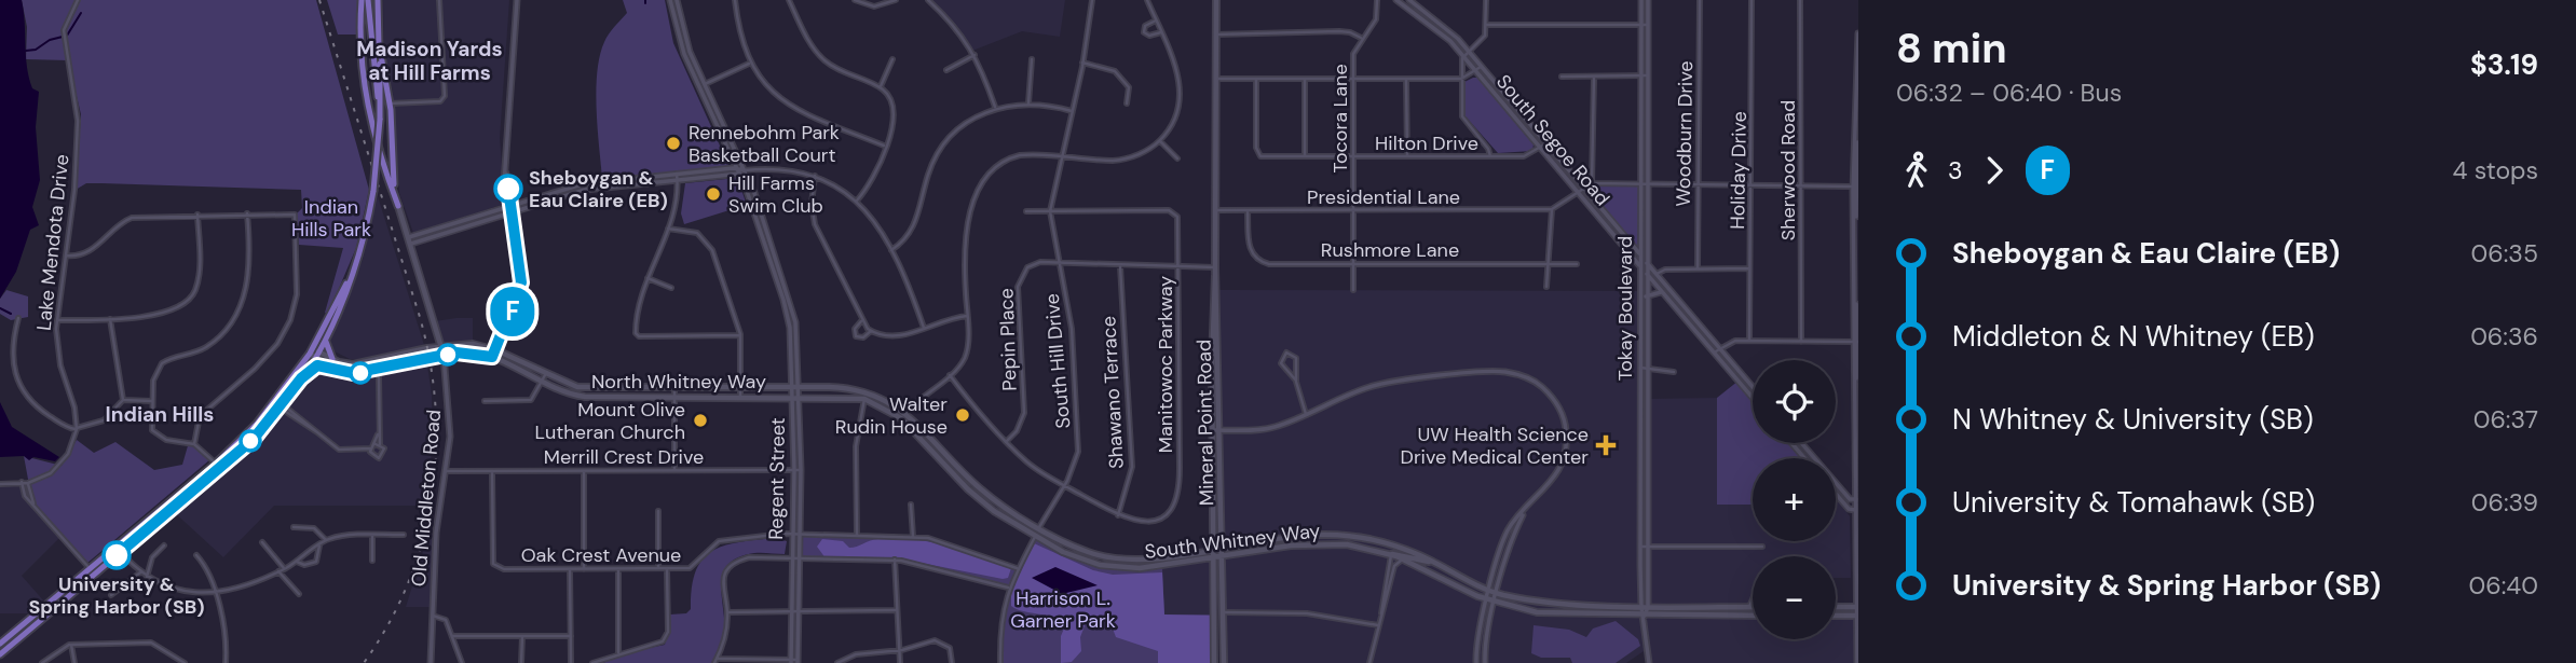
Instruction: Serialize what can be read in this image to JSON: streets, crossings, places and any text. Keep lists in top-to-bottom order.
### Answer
{
  "streets": {
    "main road": [
      "North Whitney Way",
      "Mineral Point Road",
      "Old Middleton Road",
      "South Whitney Way"
    ],
    "street": [
      "Tocora Lane",
      "Woodburn Drive",
      "South Segoe Road",
      "Hilton Drive",
      "Holiday Drive",
      "Sherwood Road",
      "Presidential Lane",
      "Lake Mendota Drive",
      "Rushmore Lane",
      "Tokay Boulevard",
      "Pepin Place",
      "South Hill Drive",
      "Manitowoc Parkway",
      "Shawano Terrace",
      "Merrill Crest Drive",
      "Regent Street",
      "Oak Crest Avenue"
    ]
  },
  "crossings": [
    ["Tocora Lane", "Hilton Drive"],
    ["Tocora Lane", "Presidential Lane"],
    ["Tocora Lane", "Rushmore Lane"],
    ["South Segoe Road", "Hilton Drive"],
    ["South Segoe Road", "Tokay Boulevard"],
    ["Presidential Lane", "Rushmore Lane"],
    ["Presidential Lane", "Mineral Point Road"],
    ["Tokay Boulevard", "South Whitney Way"],
    ["Pepin Place", "South Hill Drive"],
    ["Pepin Place", "Manitowoc Parkway"],
    ["Pepin Place", "Shawano Terrace"],
    ["Pepin Place", "Mineral Point Road"],
    ["South Hill Drive", "Manitowoc Parkway"],
    ["South Hill Drive", "South Whitney Way"],
    ["Manitowoc Parkway", "Shawano Terrace"],
    ["North Whitney Way", "Regent Street"],
    ["North Whitney Way", "Old Middleton Road"],
    ["North Whitney Way", "South Whitney Way"],
    ["Mineral Point Road", "South Whitney Way"],
    ["Merrill Crest Drive", "Regent Street"],
    ["Merrill Crest Drive", "Old Middleton Road"],
    ["Merrill Crest Drive", "Oak Crest Avenue"],
    ["Regent Street", "South Whitney Way"],
    ["Regent Street", "Oak Crest Avenue"]
  ],
  "districts": ["Madison Yards at Hill Farms", "Indian Hills"],
  "parks": ["Indian Hills Park", "Harrison L. Garner Park"],
  "places": {
    "other": [
      "Rennebohm Park Basketball Court",
      "Sheboygan & Eau Claire (EB)",
      "Hill Farms Swim Club",
      "Walter Rudin House",
      "Mount Olive Lutheran Church",
      "University & Spring Harbor (SB)"
    ],
    "health": ["UW Health Science Drive Medical Center"]
  },
  "lines": ["bus line F"],
  "page": {
    "on_map": "F",
    "heading": ["8 min", "06:32 – 06:40 · Bus", "$3.19"],
    "legs": ["3", "F", "4 stops"],
    "list": [
      {
        "name": "Sheboygan & Eau Claire (EB)",
        "value": "06:35"
      },
      {
        "name": "Middleton & N Whitney (EB)",
        "value": "06:36"
      },
      {
        "name": "N Whitney & University (SB)",
        "value": "06:37"
      },
      {
        "name": "University & Tomahawk (SB)",
        "value": "06:39"
      },
      {
        "name": "University & Spring Harbor (SB)",
        "value": "06:40"
      }
    ],
    "map_buttons": ["+", "−"]
  }
}
